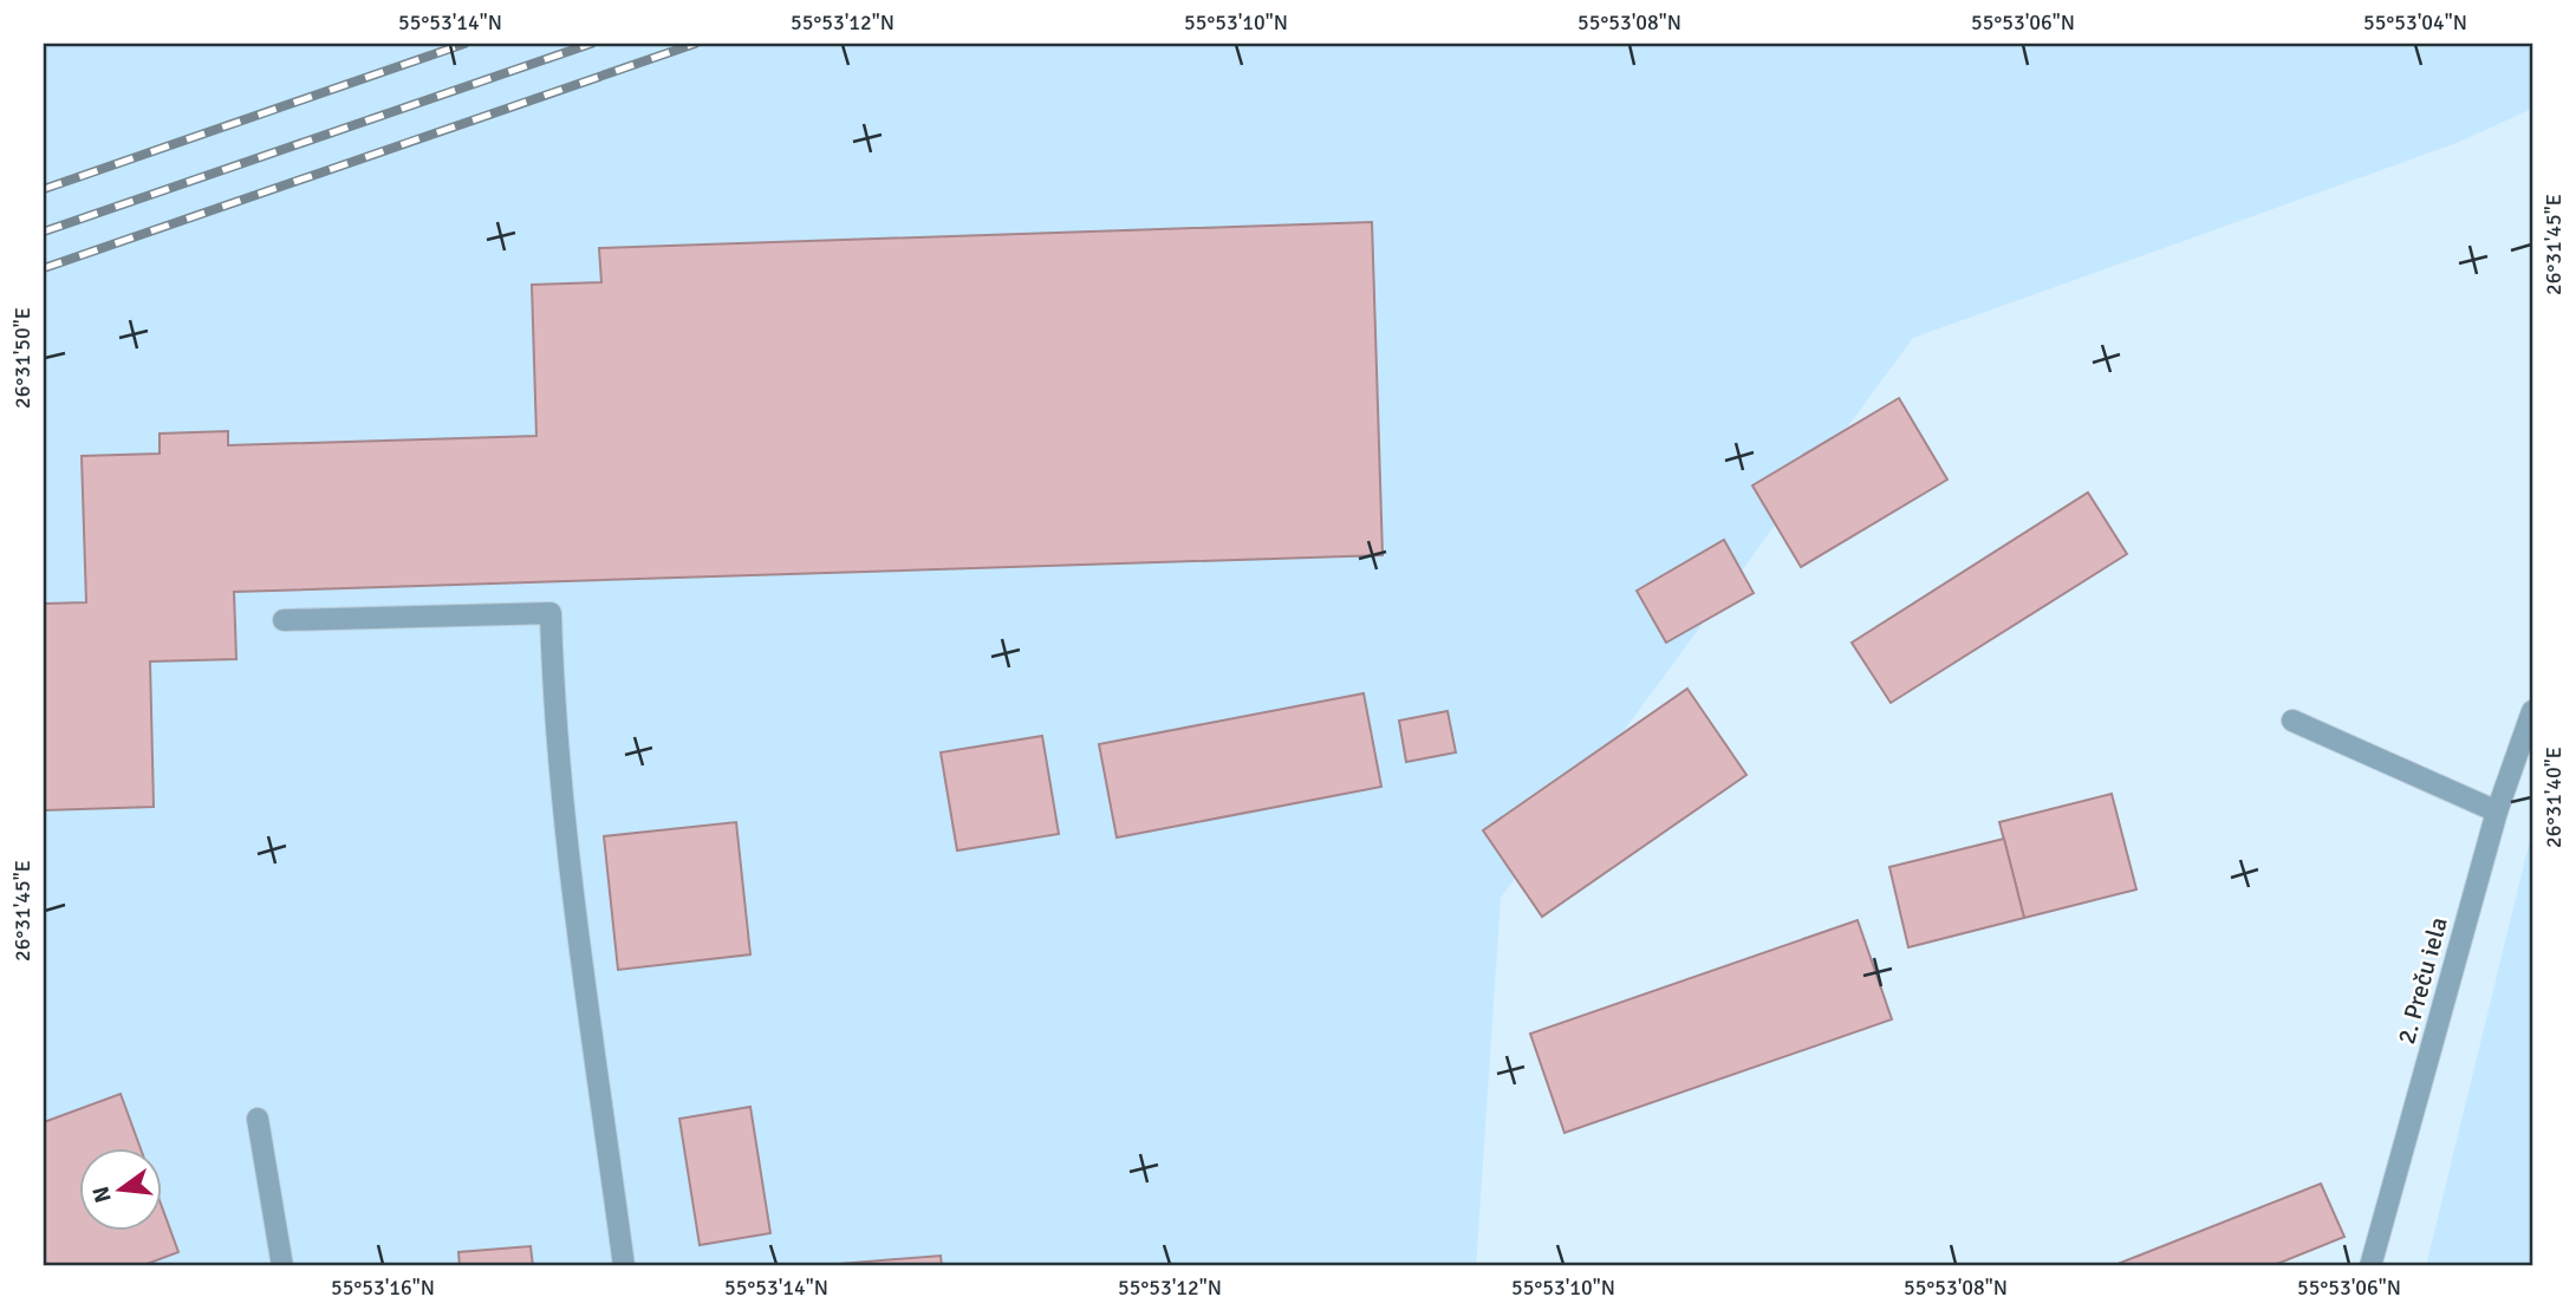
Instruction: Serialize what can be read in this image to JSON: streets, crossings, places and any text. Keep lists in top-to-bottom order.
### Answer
{
  "streets": {
    "street": ["2. Preču iela"]
  },
  "north": "left",
  "coordinates": [
    "55°53'14\"N",
    "55°53'12\"N",
    "55°53'10\"N",
    "55°53'08\"N",
    "55°53'06\"N",
    "55°53'04\"N",
    "26°31'45\"E",
    "26°31'50\"E",
    "26°31'40\"E",
    "55°53'16\"N"
  ]
}
